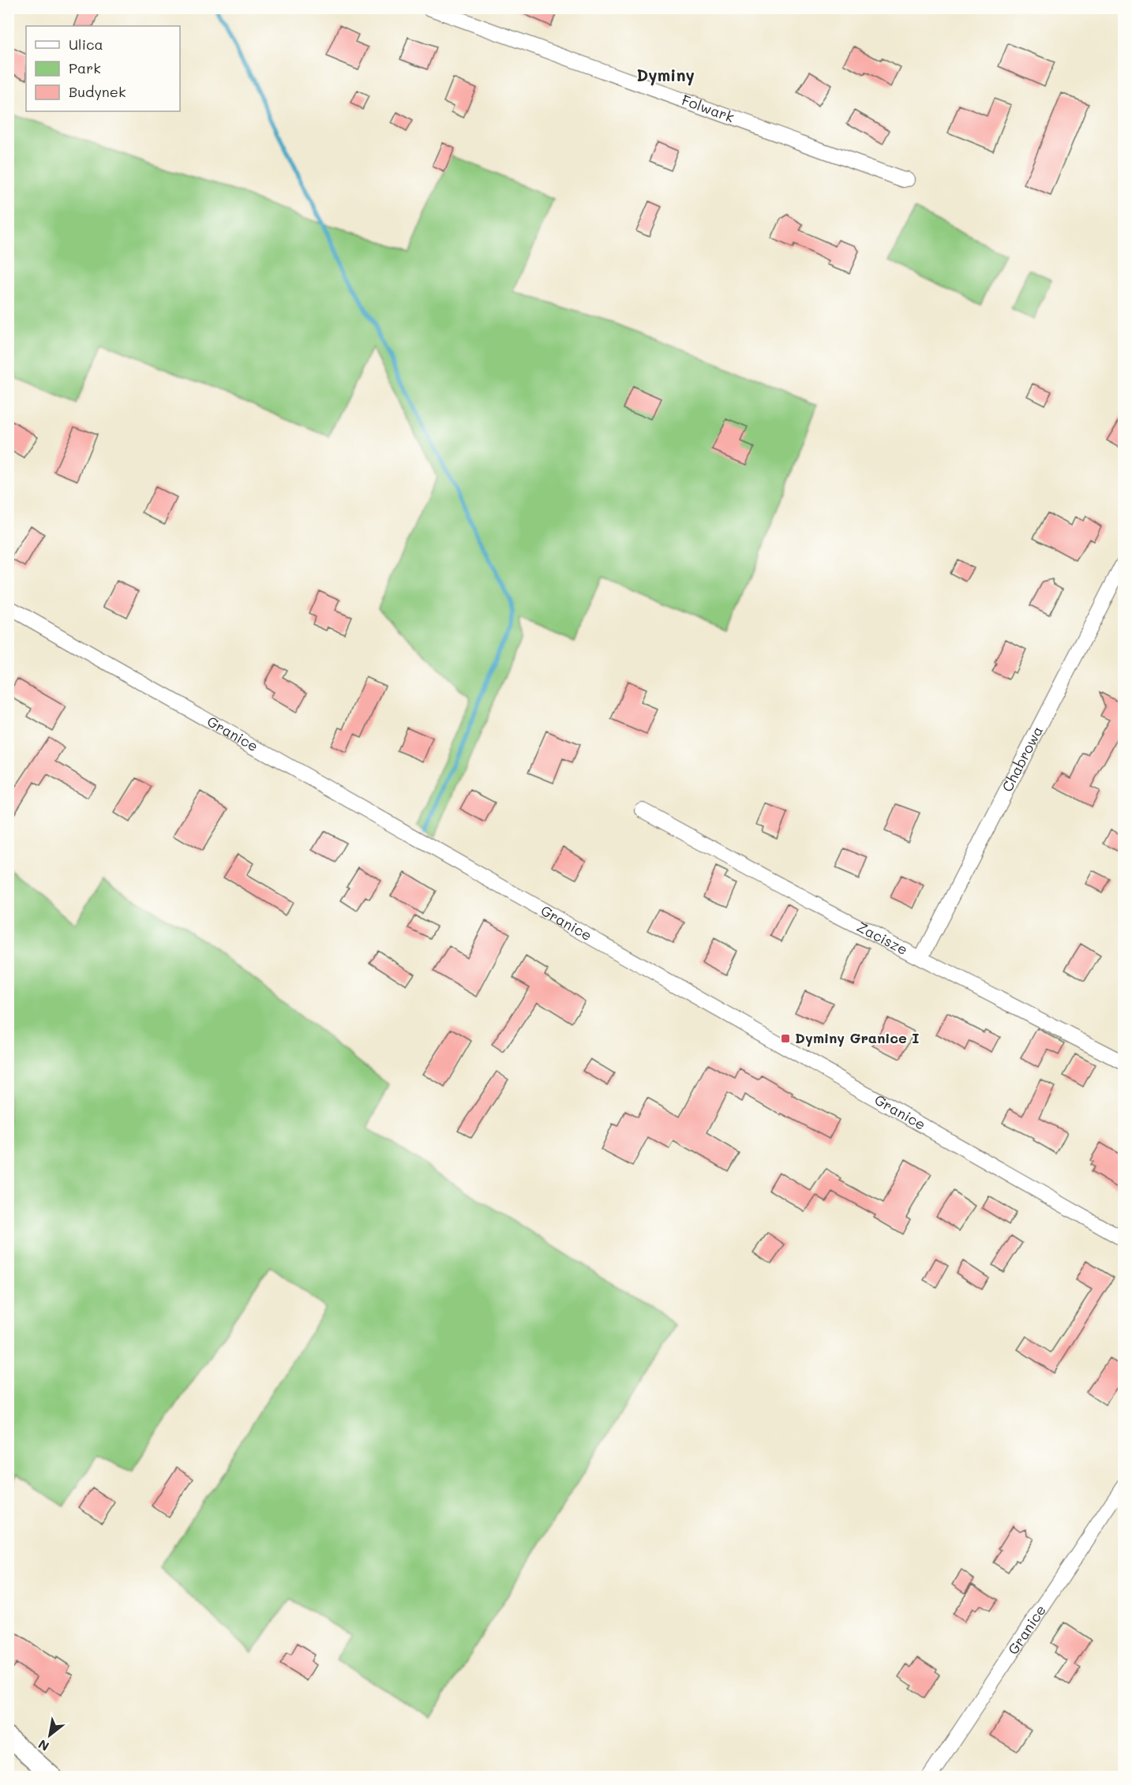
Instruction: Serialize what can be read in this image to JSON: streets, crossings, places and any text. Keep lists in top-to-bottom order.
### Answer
{
  "streets": {
    "street": [
      "Folwark",
      "Granice",
      "Chabrowa",
      "Zacisze"
    ]
  },
  "crossings": [
    ["Chabrowa", "Zacisze"]
  ],
  "districts": ["Dyminy"],
  "places": {
    "transit": ["Dyminy Granice I"]
  },
  "legend": ["Ulica", "Park", "Budynek"],
  "north": "bottom left"
}
